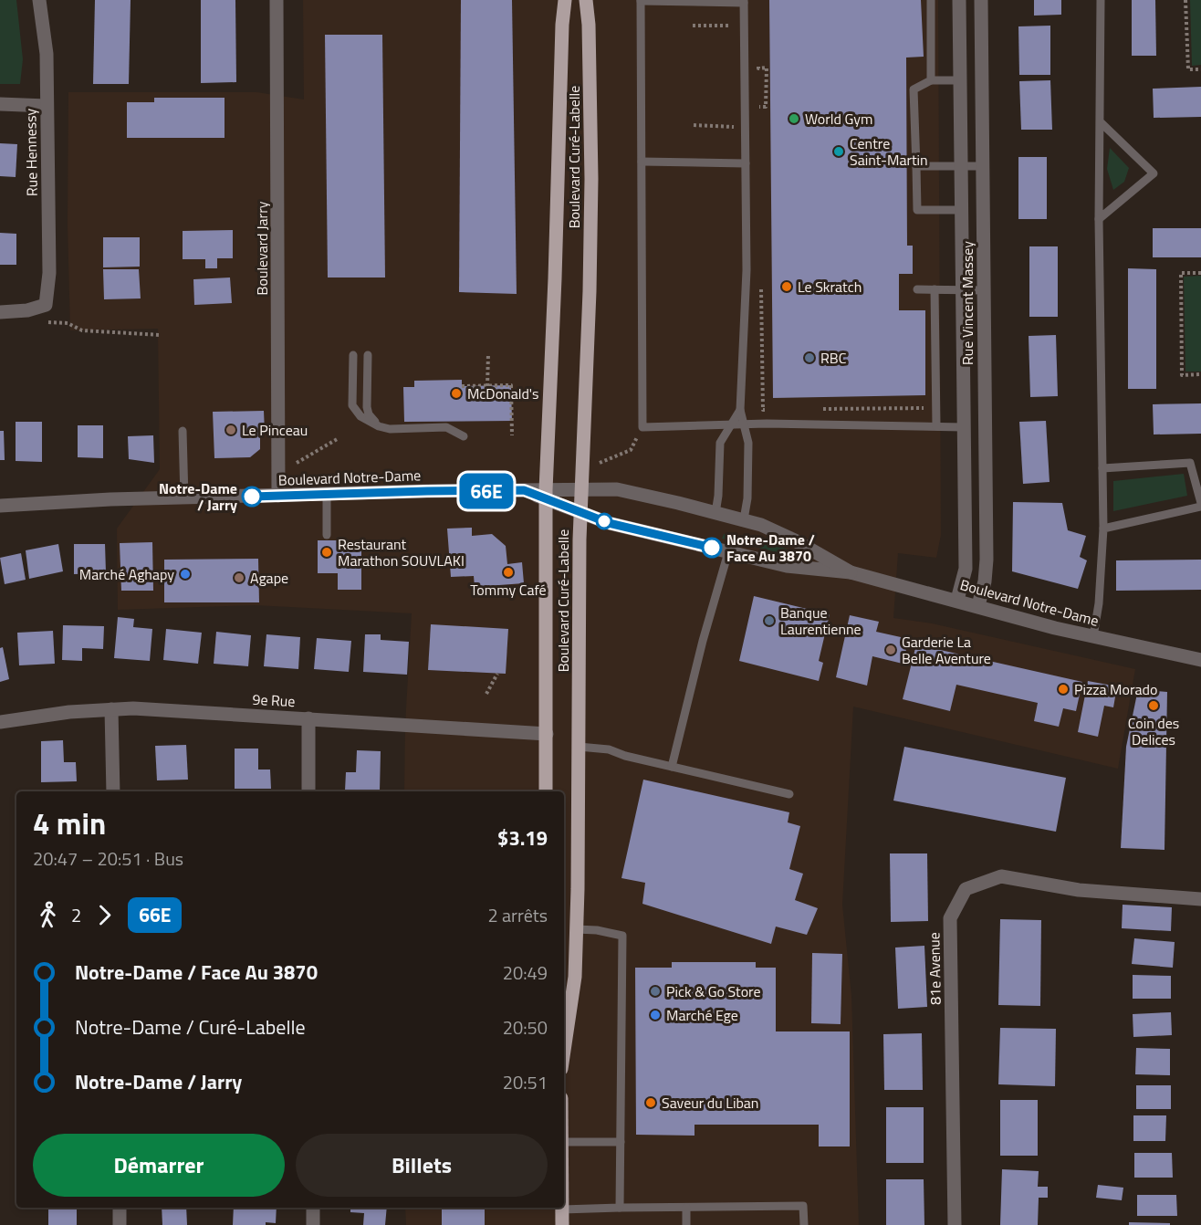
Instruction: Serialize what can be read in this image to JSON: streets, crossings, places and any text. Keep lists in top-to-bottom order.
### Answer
{
  "streets": {
    "main road": ["Boulevard Curé-Labelle"],
    "street": [
      "Rue Hennessy",
      "Boulevard Jarry",
      "Rue Vincent Massey",
      "Boulevard Notre-Dame",
      "9e Rue",
      "81e Avenue"
    ]
  },
  "crossings": [
    ["Boulevard Curé-Labelle", "Boulevard Notre-Dame"],
    ["Boulevard Curé-Labelle", "9e Rue"],
    ["Boulevard Jarry", "Boulevard Notre-Dame"],
    ["Rue Vincent Massey", "Boulevard Notre-Dame"]
  ],
  "places": [
    "World Gym",
    "Centre Saint-Martin",
    "Le Skratch",
    "RBC",
    "McDonald's",
    "Le Pinceau",
    "Notre-Dame / Jarry",
    "Notre-Dame / Face Au 3870",
    "Restaurant Marathon SOUVLAKI",
    "Tommy Café",
    "Marché Aghapy",
    "Agape",
    "Banque Laurentienne",
    "Garderie La Belle Aventure",
    "Pizza Morado",
    "Coin des Delices",
    "Pick & Go Store",
    "Marché Ege",
    "Saveur du Liban"
  ],
  "lines": ["bus line 66E"],
  "page": {
    "on_map": "66E",
    "heading": ["4 min", "20:47 – 20:51 · Bus", "$3.19"],
    "legs": ["2", "66E", "2 arrêts"],
    "list": [
      {
        "name": "Notre-Dame / Face Au 3870",
        "value": "20:49"
      },
      {
        "name": "Notre-Dame / Curé-Labelle",
        "value": "20:50"
      },
      {
        "name": "Notre-Dame / Jarry",
        "value": "20:51"
      }
    ],
    "buttons": ["Démarrer", "Billets"]
  }
}
